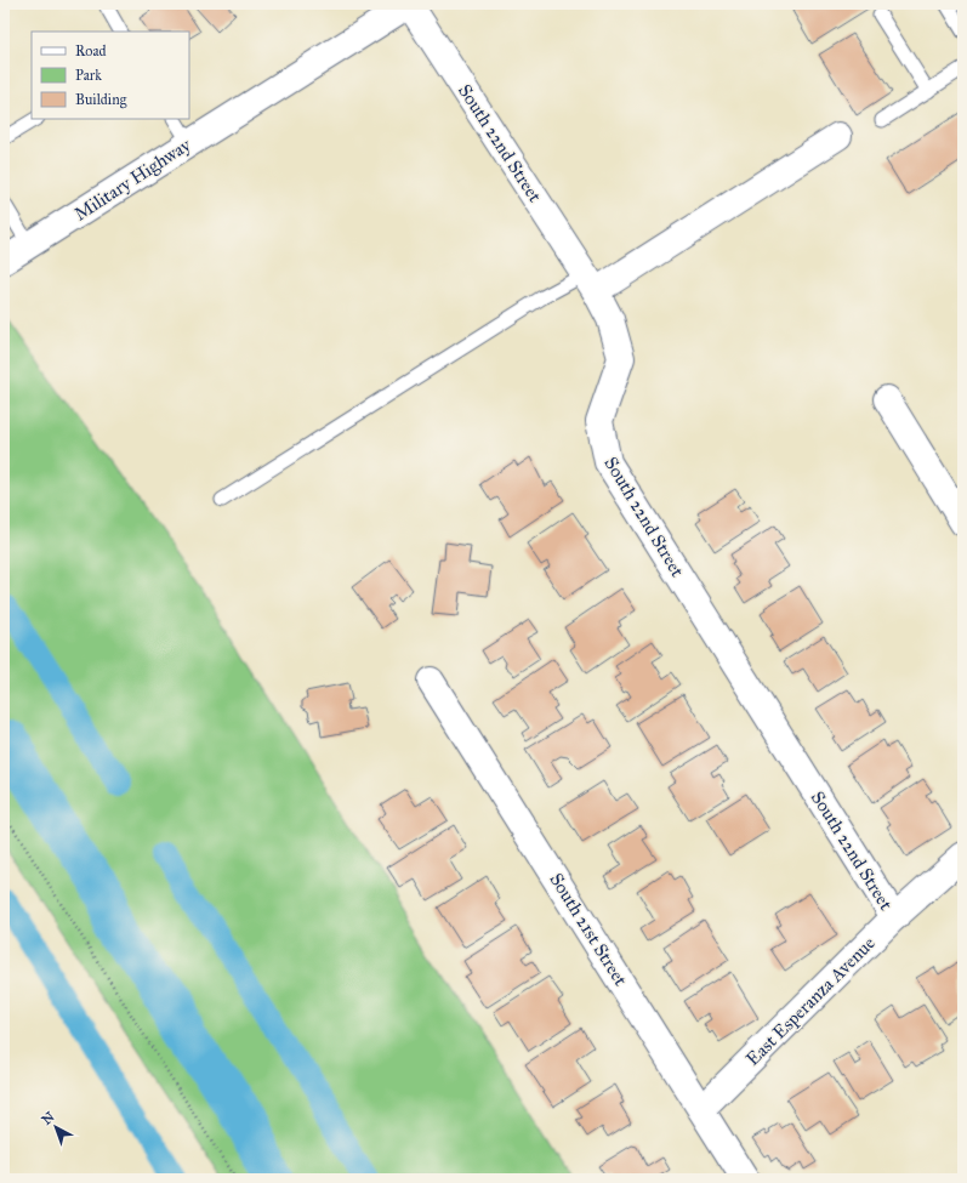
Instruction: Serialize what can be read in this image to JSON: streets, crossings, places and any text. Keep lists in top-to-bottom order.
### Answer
{
  "streets": {
    "street": [
      "South 22nd Street",
      "Military Highway",
      "South 21st Street",
      "East Esperanza Avenue"
    ]
  },
  "crossings": [
    ["South 22nd Street", "Military Highway"],
    ["South 22nd Street", "East Esperanza Avenue"],
    ["South 21st Street", "East Esperanza Avenue"]
  ],
  "legend": ["Road", "Park", "Building"],
  "north": "top left"
}
